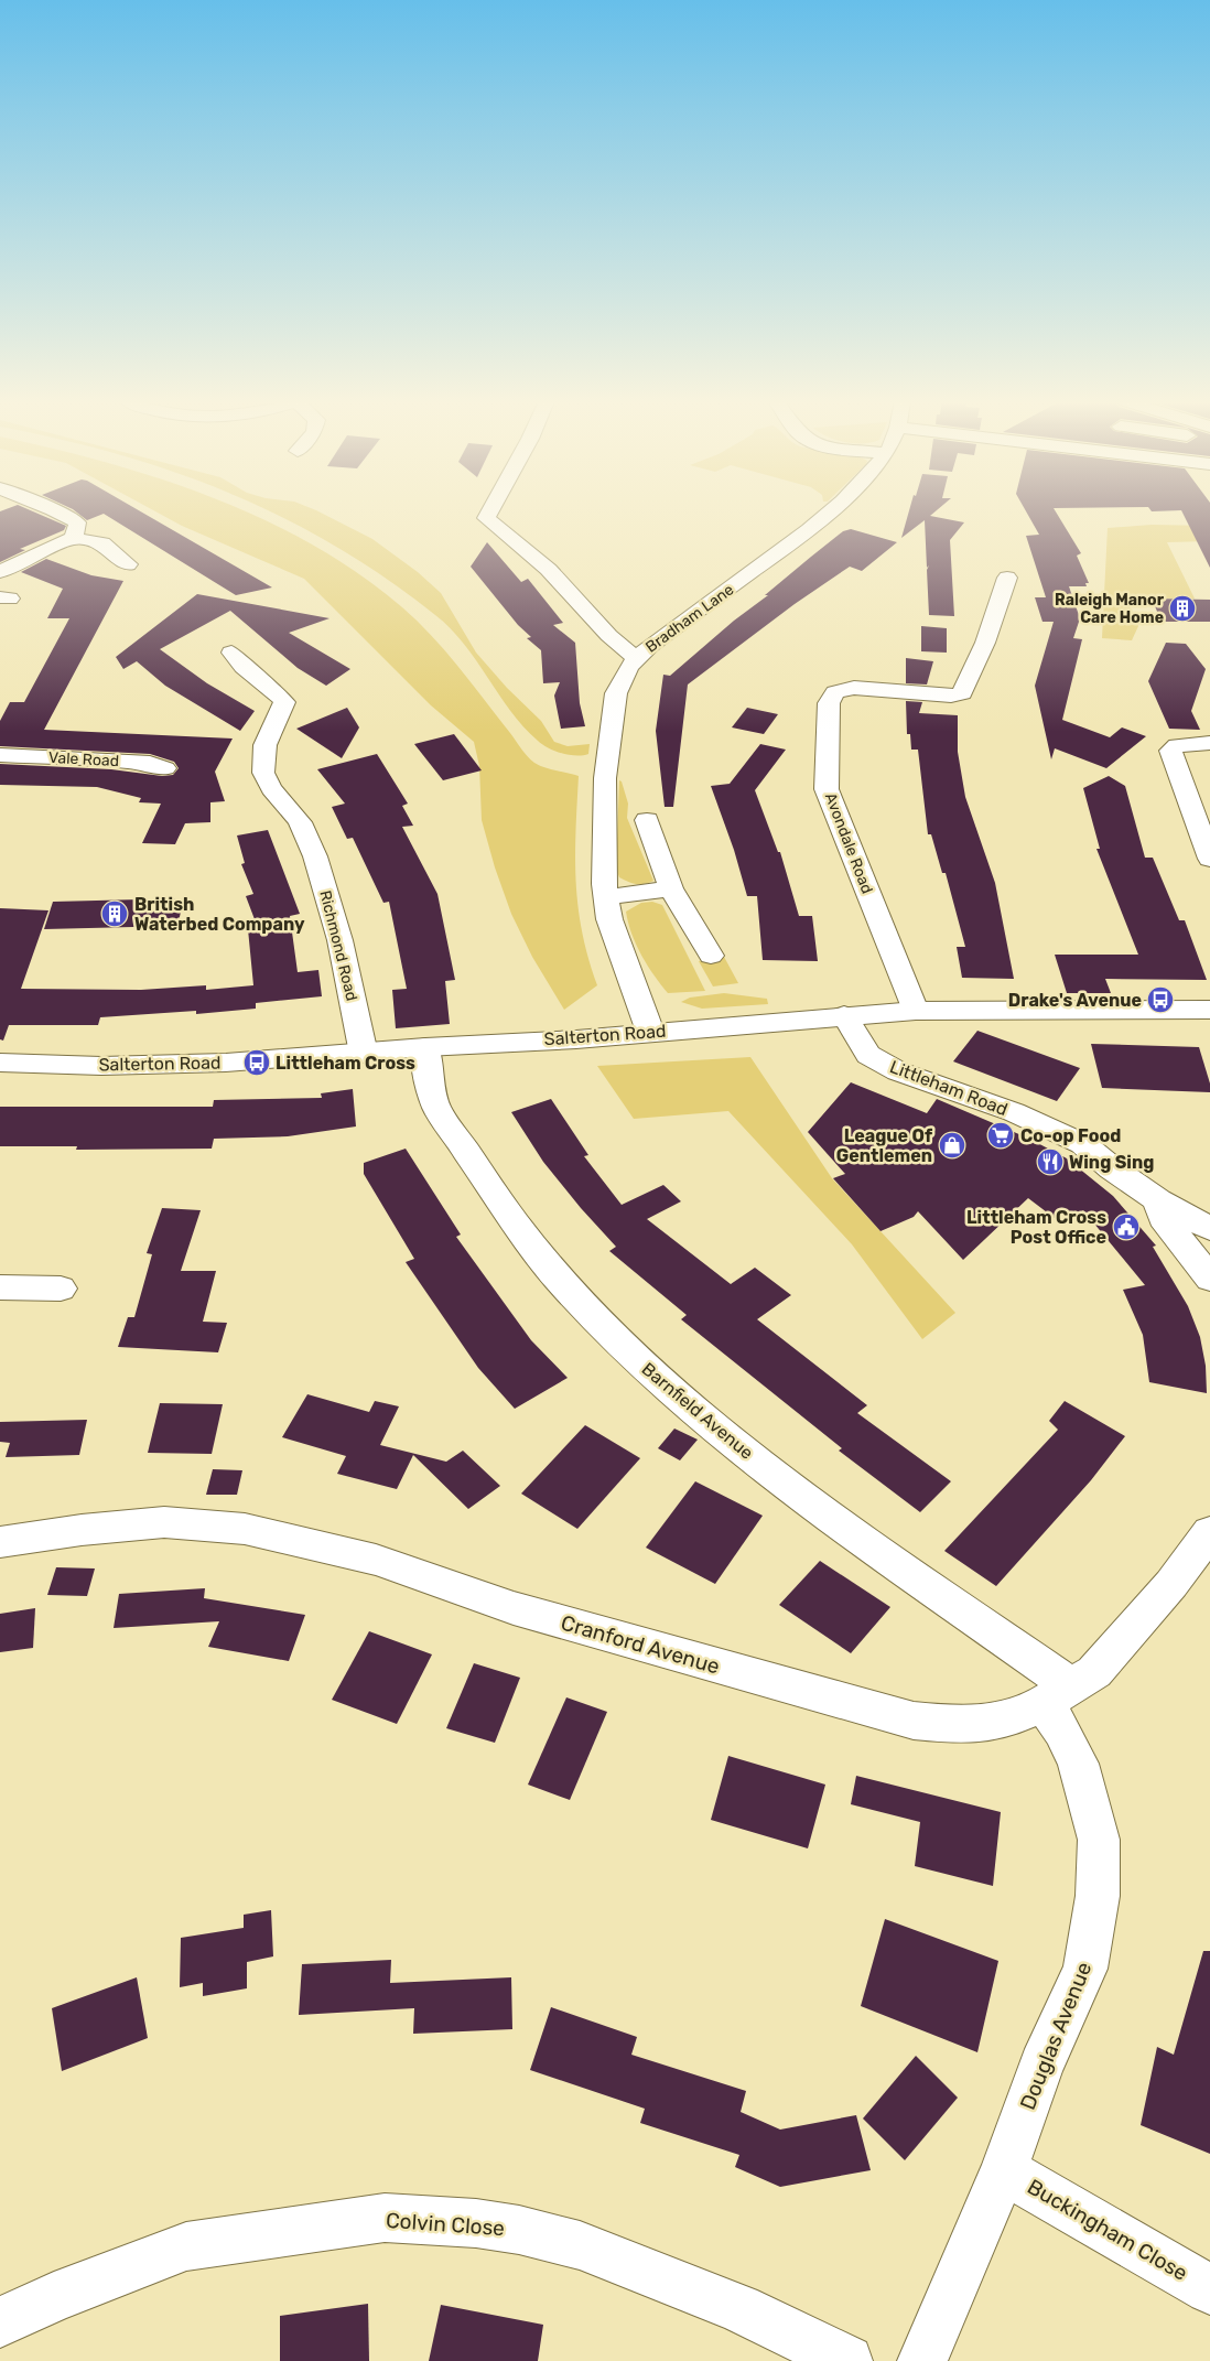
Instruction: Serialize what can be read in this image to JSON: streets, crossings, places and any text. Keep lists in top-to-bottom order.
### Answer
{
  "streets": {
    "street": [
      "Bradham Lane",
      "Vale Road",
      "Avondale Road",
      "Richmond Road",
      "Salterton Road",
      "Littleham Road",
      "Barnfield Avenue",
      "Cranford Avenue",
      "Douglas Avenue",
      "Colvin Close",
      "Buckingham Close"
    ]
  },
  "crossings": [
    ["Bradham Lane", "Salterton Road"],
    ["Avondale Road", "Salterton Road"],
    ["Richmond Road", "Salterton Road"],
    ["Salterton Road", "Littleham Road"],
    ["Salterton Road", "Barnfield Avenue"],
    ["Barnfield Avenue", "Cranford Avenue"],
    ["Barnfield Avenue", "Douglas Avenue"],
    ["Cranford Avenue", "Douglas Avenue"],
    ["Douglas Avenue", "Buckingham Close"]
  ],
  "places": {
    "building": ["Raleigh Manor Care Home", "British Waterbed Company"],
    "bus stop": ["Drake's Avenue", "Littleham Cross"],
    "supermarket": ["Co-op Food"],
    "shop": ["League Of Gentlemen"],
    "restaurant": ["Wing Sing"],
    "public building": ["Littleham Cross Post Office"]
  }
}
